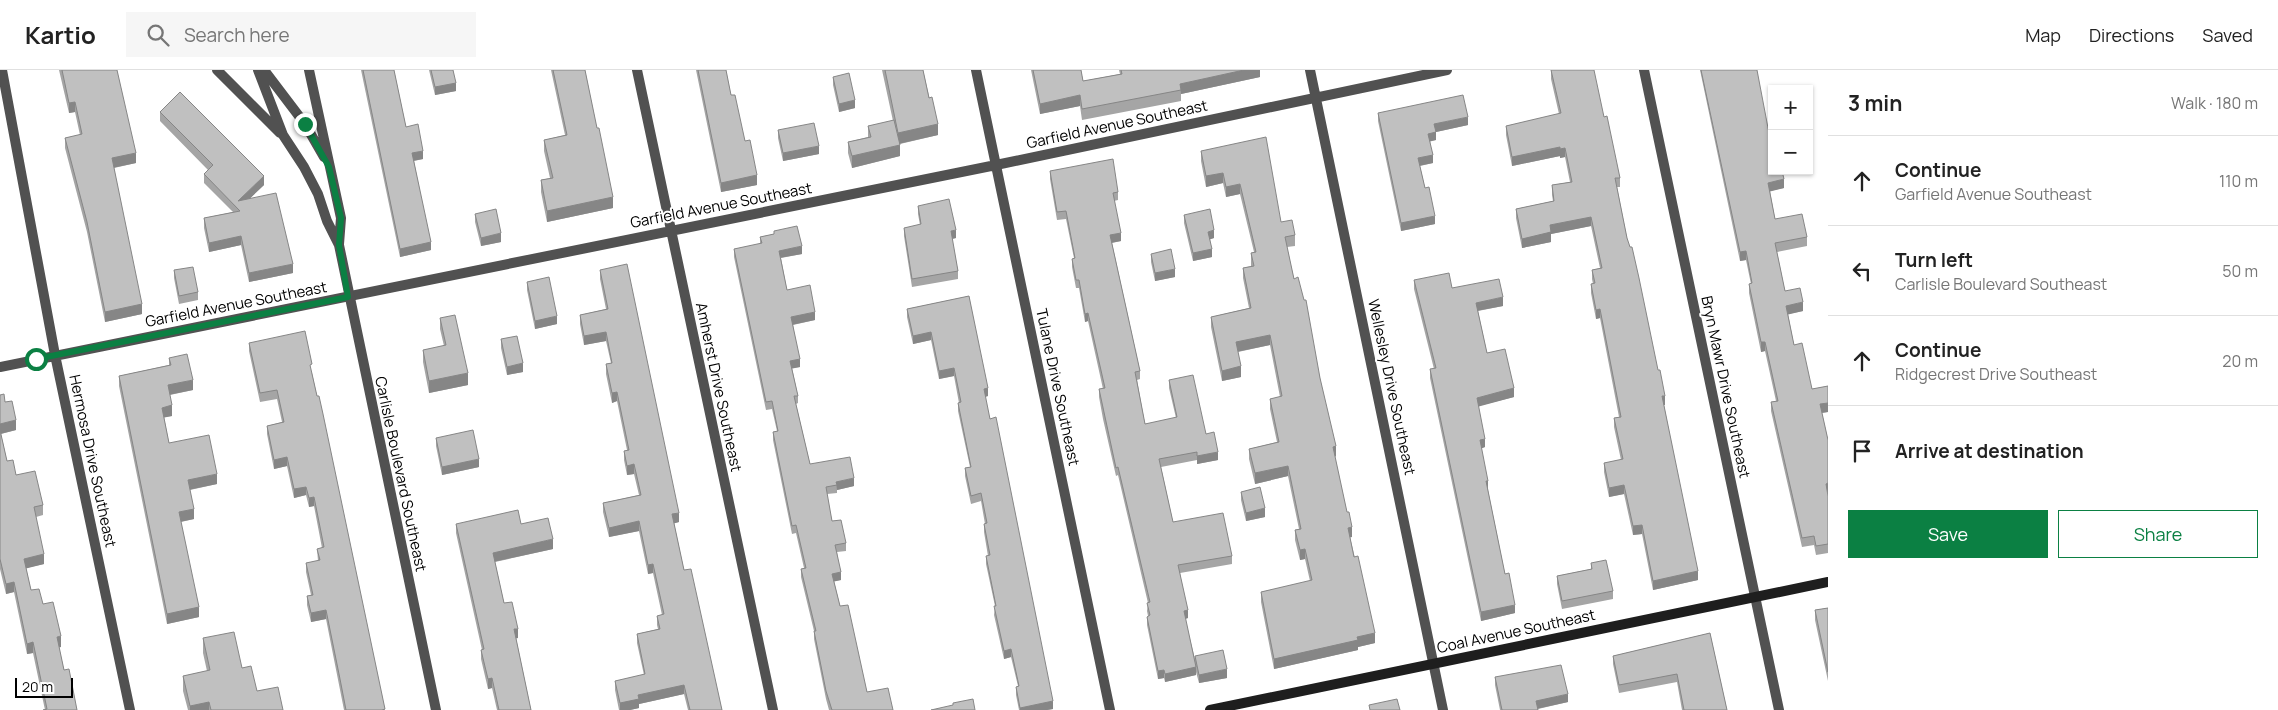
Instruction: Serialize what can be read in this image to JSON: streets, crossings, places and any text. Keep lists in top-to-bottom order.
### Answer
{
  "streets": {
    "main road": ["Coal Avenue Southeast"],
    "street": [
      "Garfield Avenue Southeast",
      "Amherst Drive Southeast",
      "Tulane Drive Southeast",
      "Wellesley Drive Southeast",
      "Bryn Mawr Drive Southeast",
      "Hermosa Drive Southeast",
      "Carlisle Boulevard Southeast"
    ]
  },
  "crossings": [
    ["Garfield Avenue Southeast", "Amherst Drive Southeast"],
    ["Garfield Avenue Southeast", "Tulane Drive Southeast"],
    ["Garfield Avenue Southeast", "Wellesley Drive Southeast"],
    ["Garfield Avenue Southeast", "Hermosa Drive Southeast"],
    ["Garfield Avenue Southeast", "Carlisle Boulevard Southeast"],
    ["Wellesley Drive Southeast", "Coal Avenue Southeast"],
    ["Bryn Mawr Drive Southeast", "Coal Avenue Southeast"]
  ],
  "scale_bar": "20 m",
  "page": {
    "header": "Kartio",
    "search": "Search here",
    "nav": ["Map", "Directions", "Saved"],
    "heading": ["3 min", "Walk · 180 m"],
    "map_buttons": ["+", "−"],
    "list": [
      ["Continue", "Garfield Avenue Southeast", "110 m"],
      ["Turn left", "Carlisle Boulevard Southeast", "50 m"],
      ["Continue", "Ridgecrest Drive Southeast", "20 m"],
      "Arrive at destination"
    ],
    "buttons": ["Save", "Share"],
    "scale": "20 m"
  }
}
